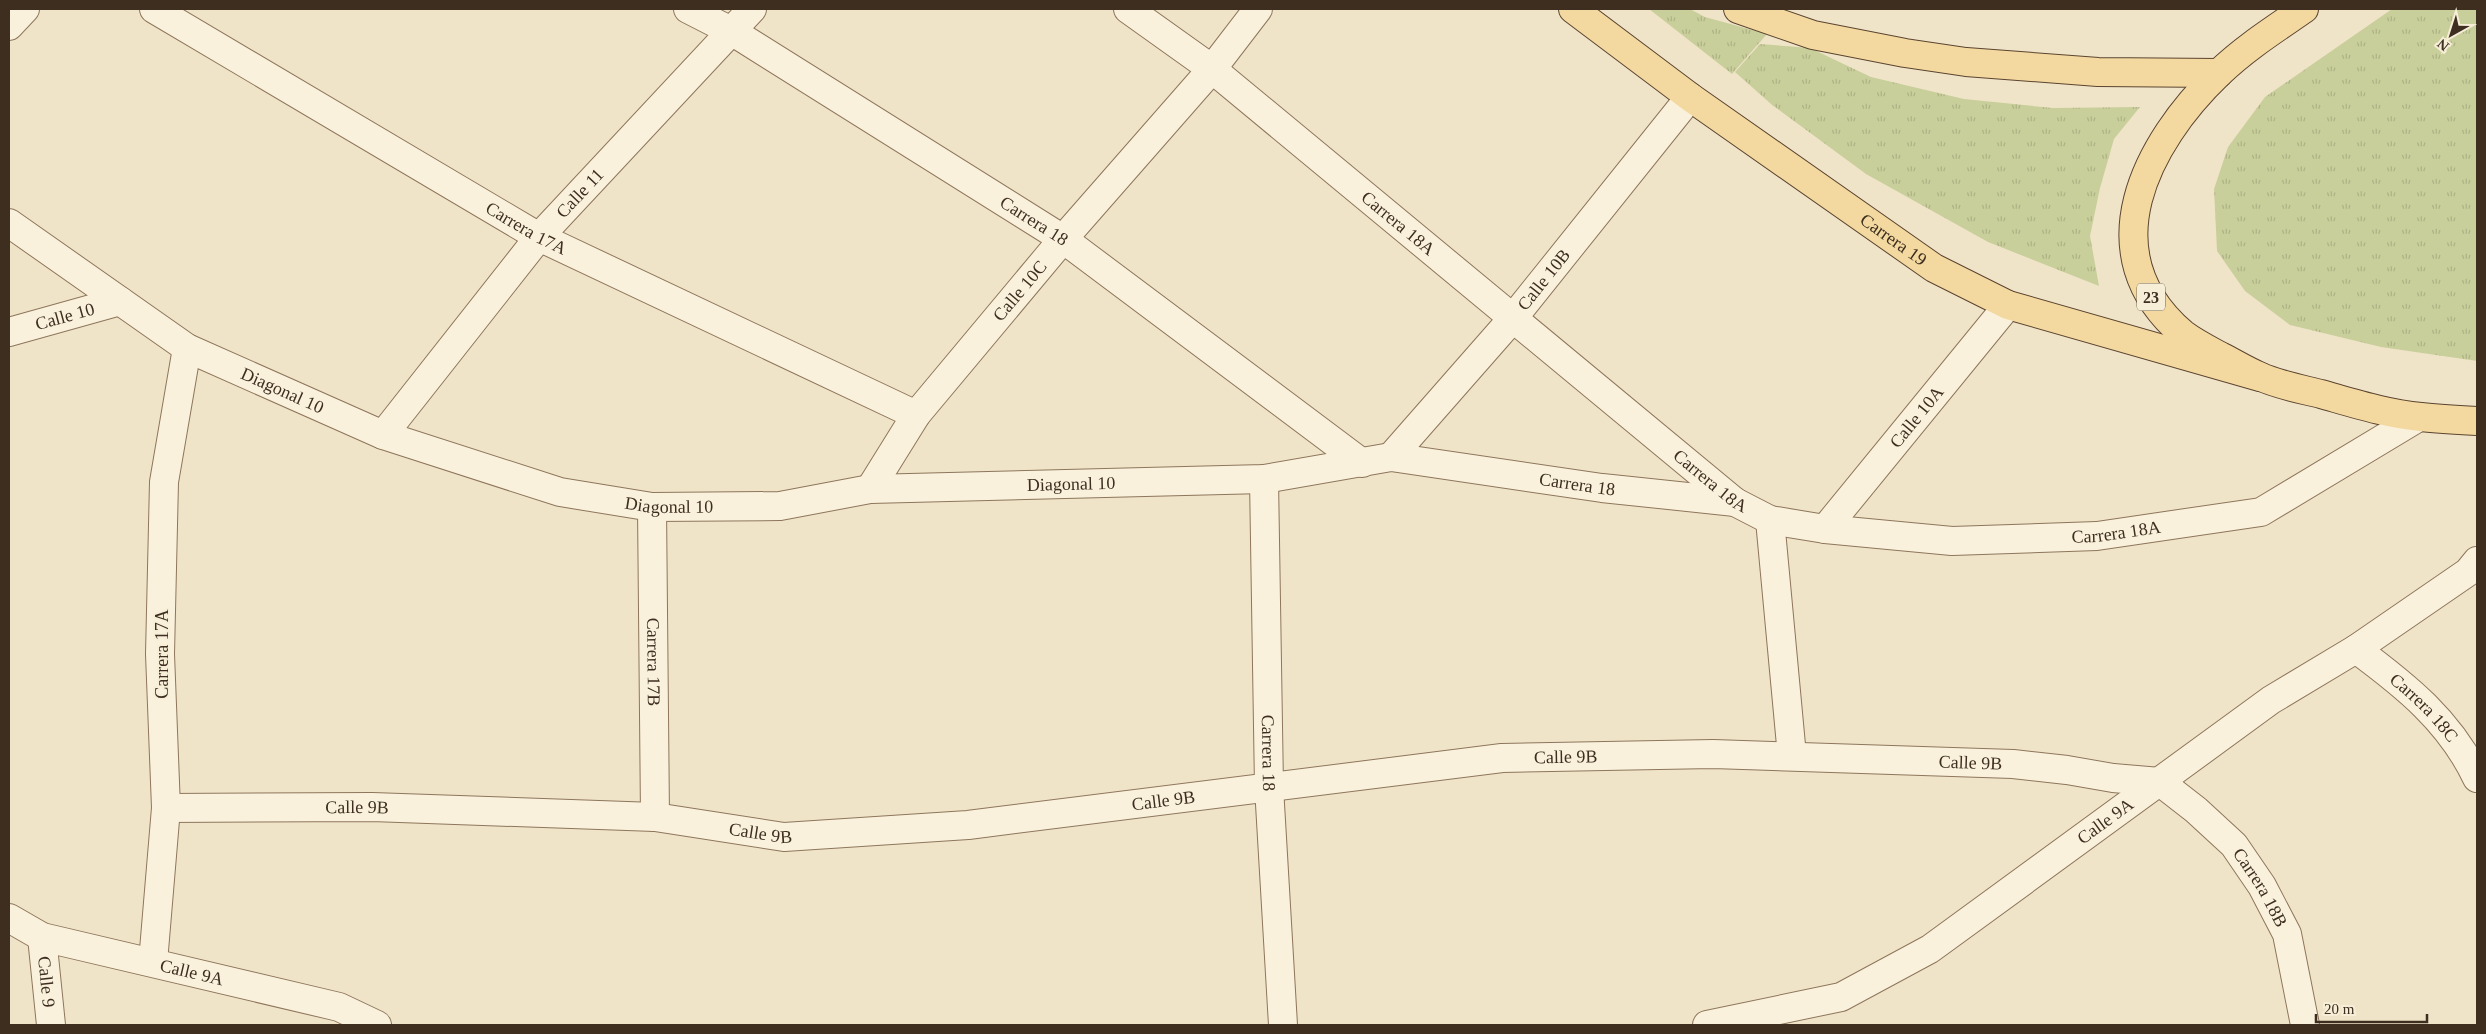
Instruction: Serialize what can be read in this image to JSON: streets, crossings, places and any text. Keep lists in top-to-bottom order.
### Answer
{
  "streets": {
    "main road": ["Carrera 19", "23"],
    "street": [
      "Calle 11",
      "Carrera 18",
      "Carrera 18A",
      "Carrera 17A",
      "Calle 10B",
      "Calle 10C",
      "Calle 10",
      "Diagonal 10",
      "Calle 10A",
      "Carrera 17B",
      "Carrera 18C",
      "Calle 9B",
      "Calle 9A",
      "Carrera 18B",
      "Calle 9"
    ]
  },
  "crossings": [
    ["Calle 11", "Carrera 18"],
    ["Calle 11", "Carrera 17A"],
    ["Calle 11", "Diagonal 10"],
    ["Carrera 18", "Carrera 18A"],
    ["Carrera 18", "Calle 10B"],
    ["Carrera 18", "Calle 10C"],
    ["Carrera 18", "Diagonal 10"],
    ["Carrera 18", "Calle 9B"],
    ["Carrera 18A", "Calle 10B"],
    ["Carrera 18A", "Calle 10C"],
    ["Carrera 18A", "23"],
    ["Carrera 18A", "Calle 10A"],
    ["Carrera 17A", "Calle 10C"],
    ["Carrera 17A", "Diagonal 10"],
    ["Carrera 17A", "Calle 9B"],
    ["Carrera 17A", "Calle 9A"],
    ["Carrera 19", "Calle 10B"],
    ["Carrera 19", "23"],
    ["Carrera 19", "Calle 10A"],
    ["Calle 10B", "Diagonal 10"],
    ["Calle 10C", "Diagonal 10"],
    ["Calle 10", "Diagonal 10"],
    ["Diagonal 10", "Carrera 17B"],
    ["Carrera 17B", "Calle 9B"],
    ["Carrera 18C", "Calle 9A"],
    ["Calle 9B", "Calle 9A"],
    ["Calle 9B", "Carrera 18B"],
    ["Calle 9A", "Carrera 18B"],
    ["Calle 9A", "Calle 9"]
  ],
  "scale_bar": "20 m",
  "north": "bottom left"
}
